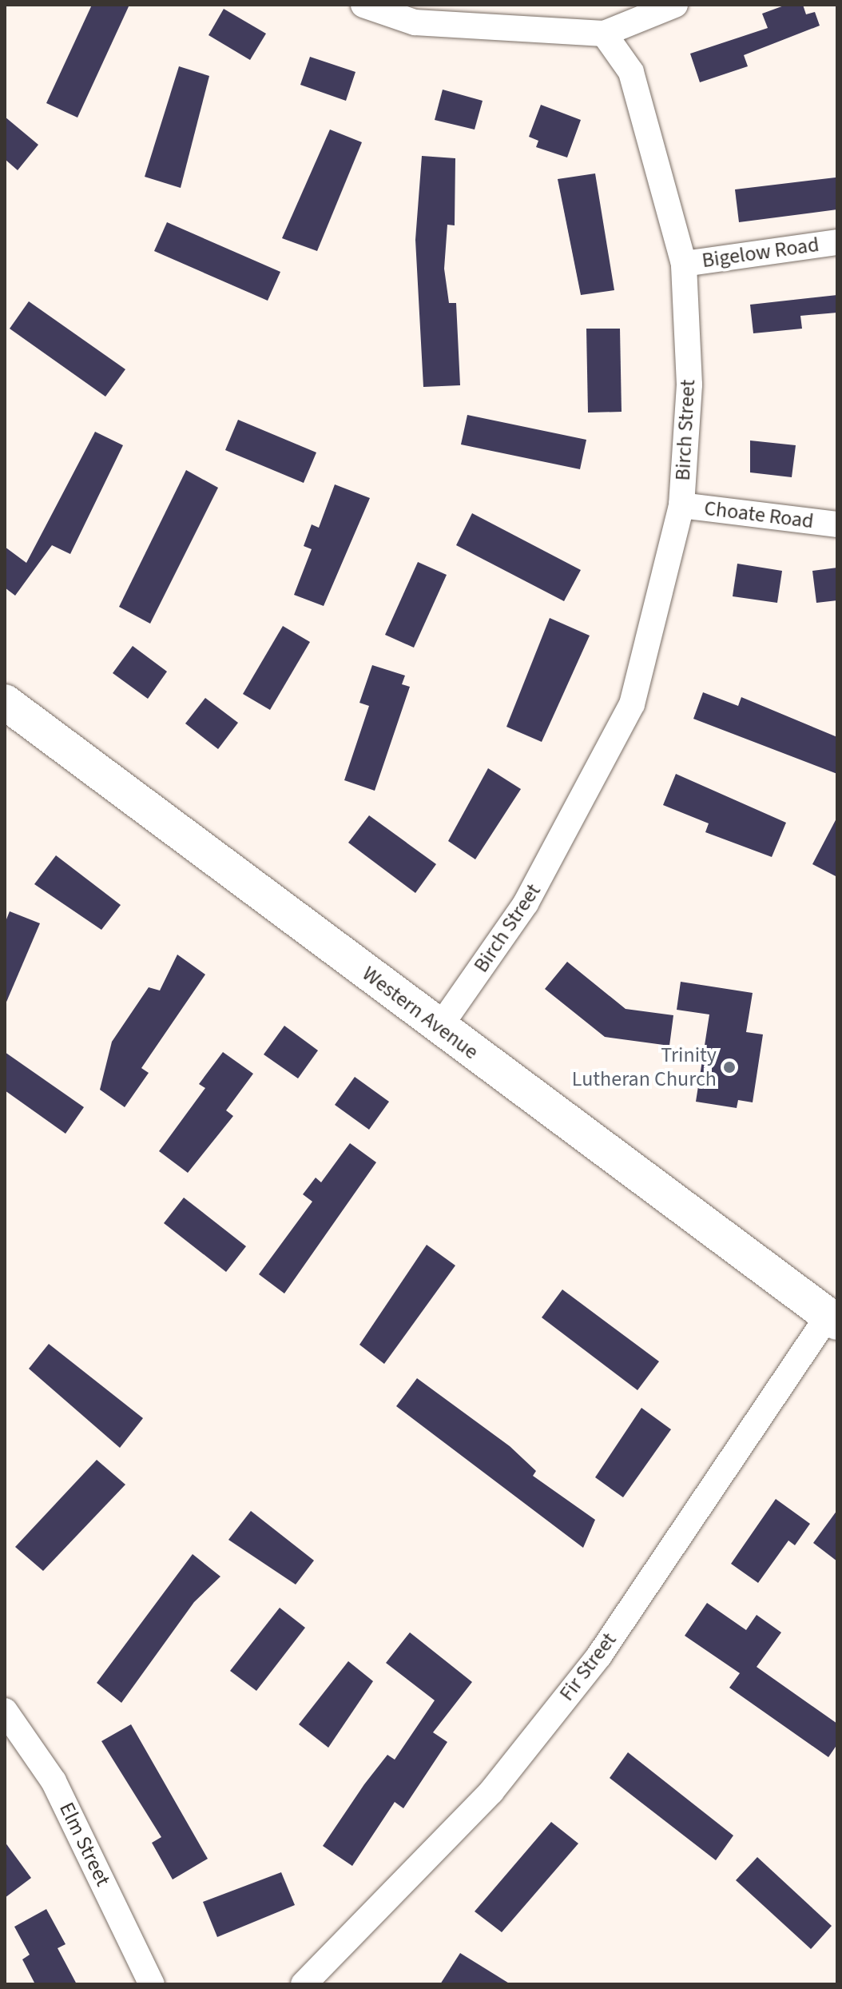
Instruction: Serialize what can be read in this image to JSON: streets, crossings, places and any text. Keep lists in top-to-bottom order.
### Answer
{
  "streets": {
    "main road": ["Western Avenue"],
    "street": [
      "Bigelow Road",
      "Birch Street",
      "Choate Road",
      "Fir Street",
      "Elm Street"
    ]
  },
  "crossings": [
    ["Bigelow Road", "Birch Street"],
    ["Birch Street", "Choate Road"],
    ["Birch Street", "Western Avenue"],
    ["Western Avenue", "Fir Street"]
  ],
  "places": ["Trinity Lutheran Church"]
}
